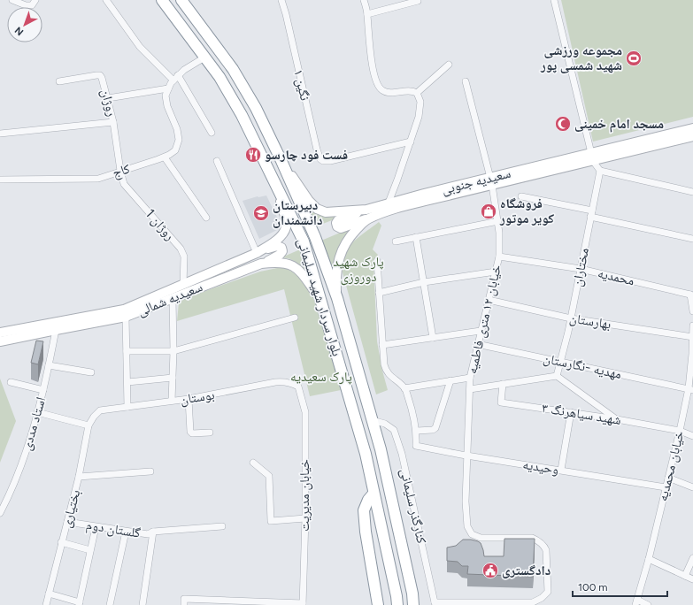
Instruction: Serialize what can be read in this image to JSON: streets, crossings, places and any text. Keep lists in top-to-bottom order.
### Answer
{
  "streets": {
    "highway": ["بلوار سردار شهید سلیمانی"],
    "main road": ["سعیدیه جنوبی", "سعیدیه شمالی"],
    "street": [
      "نگین ۱",
      "روژان",
      "کاج",
      "روژان 1",
      "مختاران",
      "محمدیه",
      "خیابان ۱۲ متری فاطمیه",
      "بهارستان",
      "مهدیه -نگارستان",
      "بوستان",
      "شهید سیاهرنگ ۳",
      "استاد مددی",
      "خیابان محمدیه",
      "وحیدیه",
      "خیابان مدیریت",
      "کنارگذر سلیمانی",
      "بختیاری",
      "گلستان دوم"
    ]
  },
  "crossings": [
    ["روژان", "کاج"],
    ["روژان", "روژان 1"],
    ["کاج", "روژان 1"],
    ["سعیدیه جنوبی", "بلوار سردار شهید سلیمانی"],
    ["سعیدیه جنوبی", "خیابان ۱۲ متری فاطمیه"],
    ["روژان 1", "سعیدیه شمالی"],
    ["مختاران", "محمدیه"],
    ["مختاران", "بهارستان"],
    ["مختاران", "مهدیه -نگارستان"],
    ["محمدیه", "خیابان ۱۲ متری فاطمیه"],
    ["بلوار سردار شهید سلیمانی", "سعیدیه شمالی"],
    ["بلوار سردار شهید سلیمانی", "کنارگذر سلیمانی"],
    ["سعیدیه شمالی", "استاد مددی"],
    ["خیابان ۱۲ متری فاطمیه", "بهارستان"],
    ["خیابان ۱۲ متری فاطمیه", "مهدیه -نگارستان"],
    ["خیابان ۱۲ متری فاطمیه", "وحیدیه"],
    ["خیابان ۱۲ متری فاطمیه", "کنارگذر سلیمانی"],
    ["بهارستان", "خیابان محمدیه"],
    ["مهدیه -نگارستان", "خیابان محمدیه"],
    ["بوستان", "خیابان مدیریت"],
    ["بوستان", "بختیاری"],
    ["شهید سیاهرنگ ۳", "خیابان محمدیه"],
    ["خیابان محمدیه", "وحیدیه"],
    ["بختیاری", "گلستان دوم"]
  ],
  "parks": ["پارک شهید دوروزی", "پارک سعیدیه"],
  "places": {
    "sports": ["مجموعه ورزشی شهید شمسی پور"],
    "mosque": ["مسجد امام خمینی"],
    "restaurant": ["فست فود چارسو"],
    "shop": ["فروشگاه کویر موتور"],
    "school or university": ["دبیرستان دانشمندان"],
    "public building": ["دادگستری"]
  },
  "scale_bar": "100 m",
  "north": "bottom left"
}
